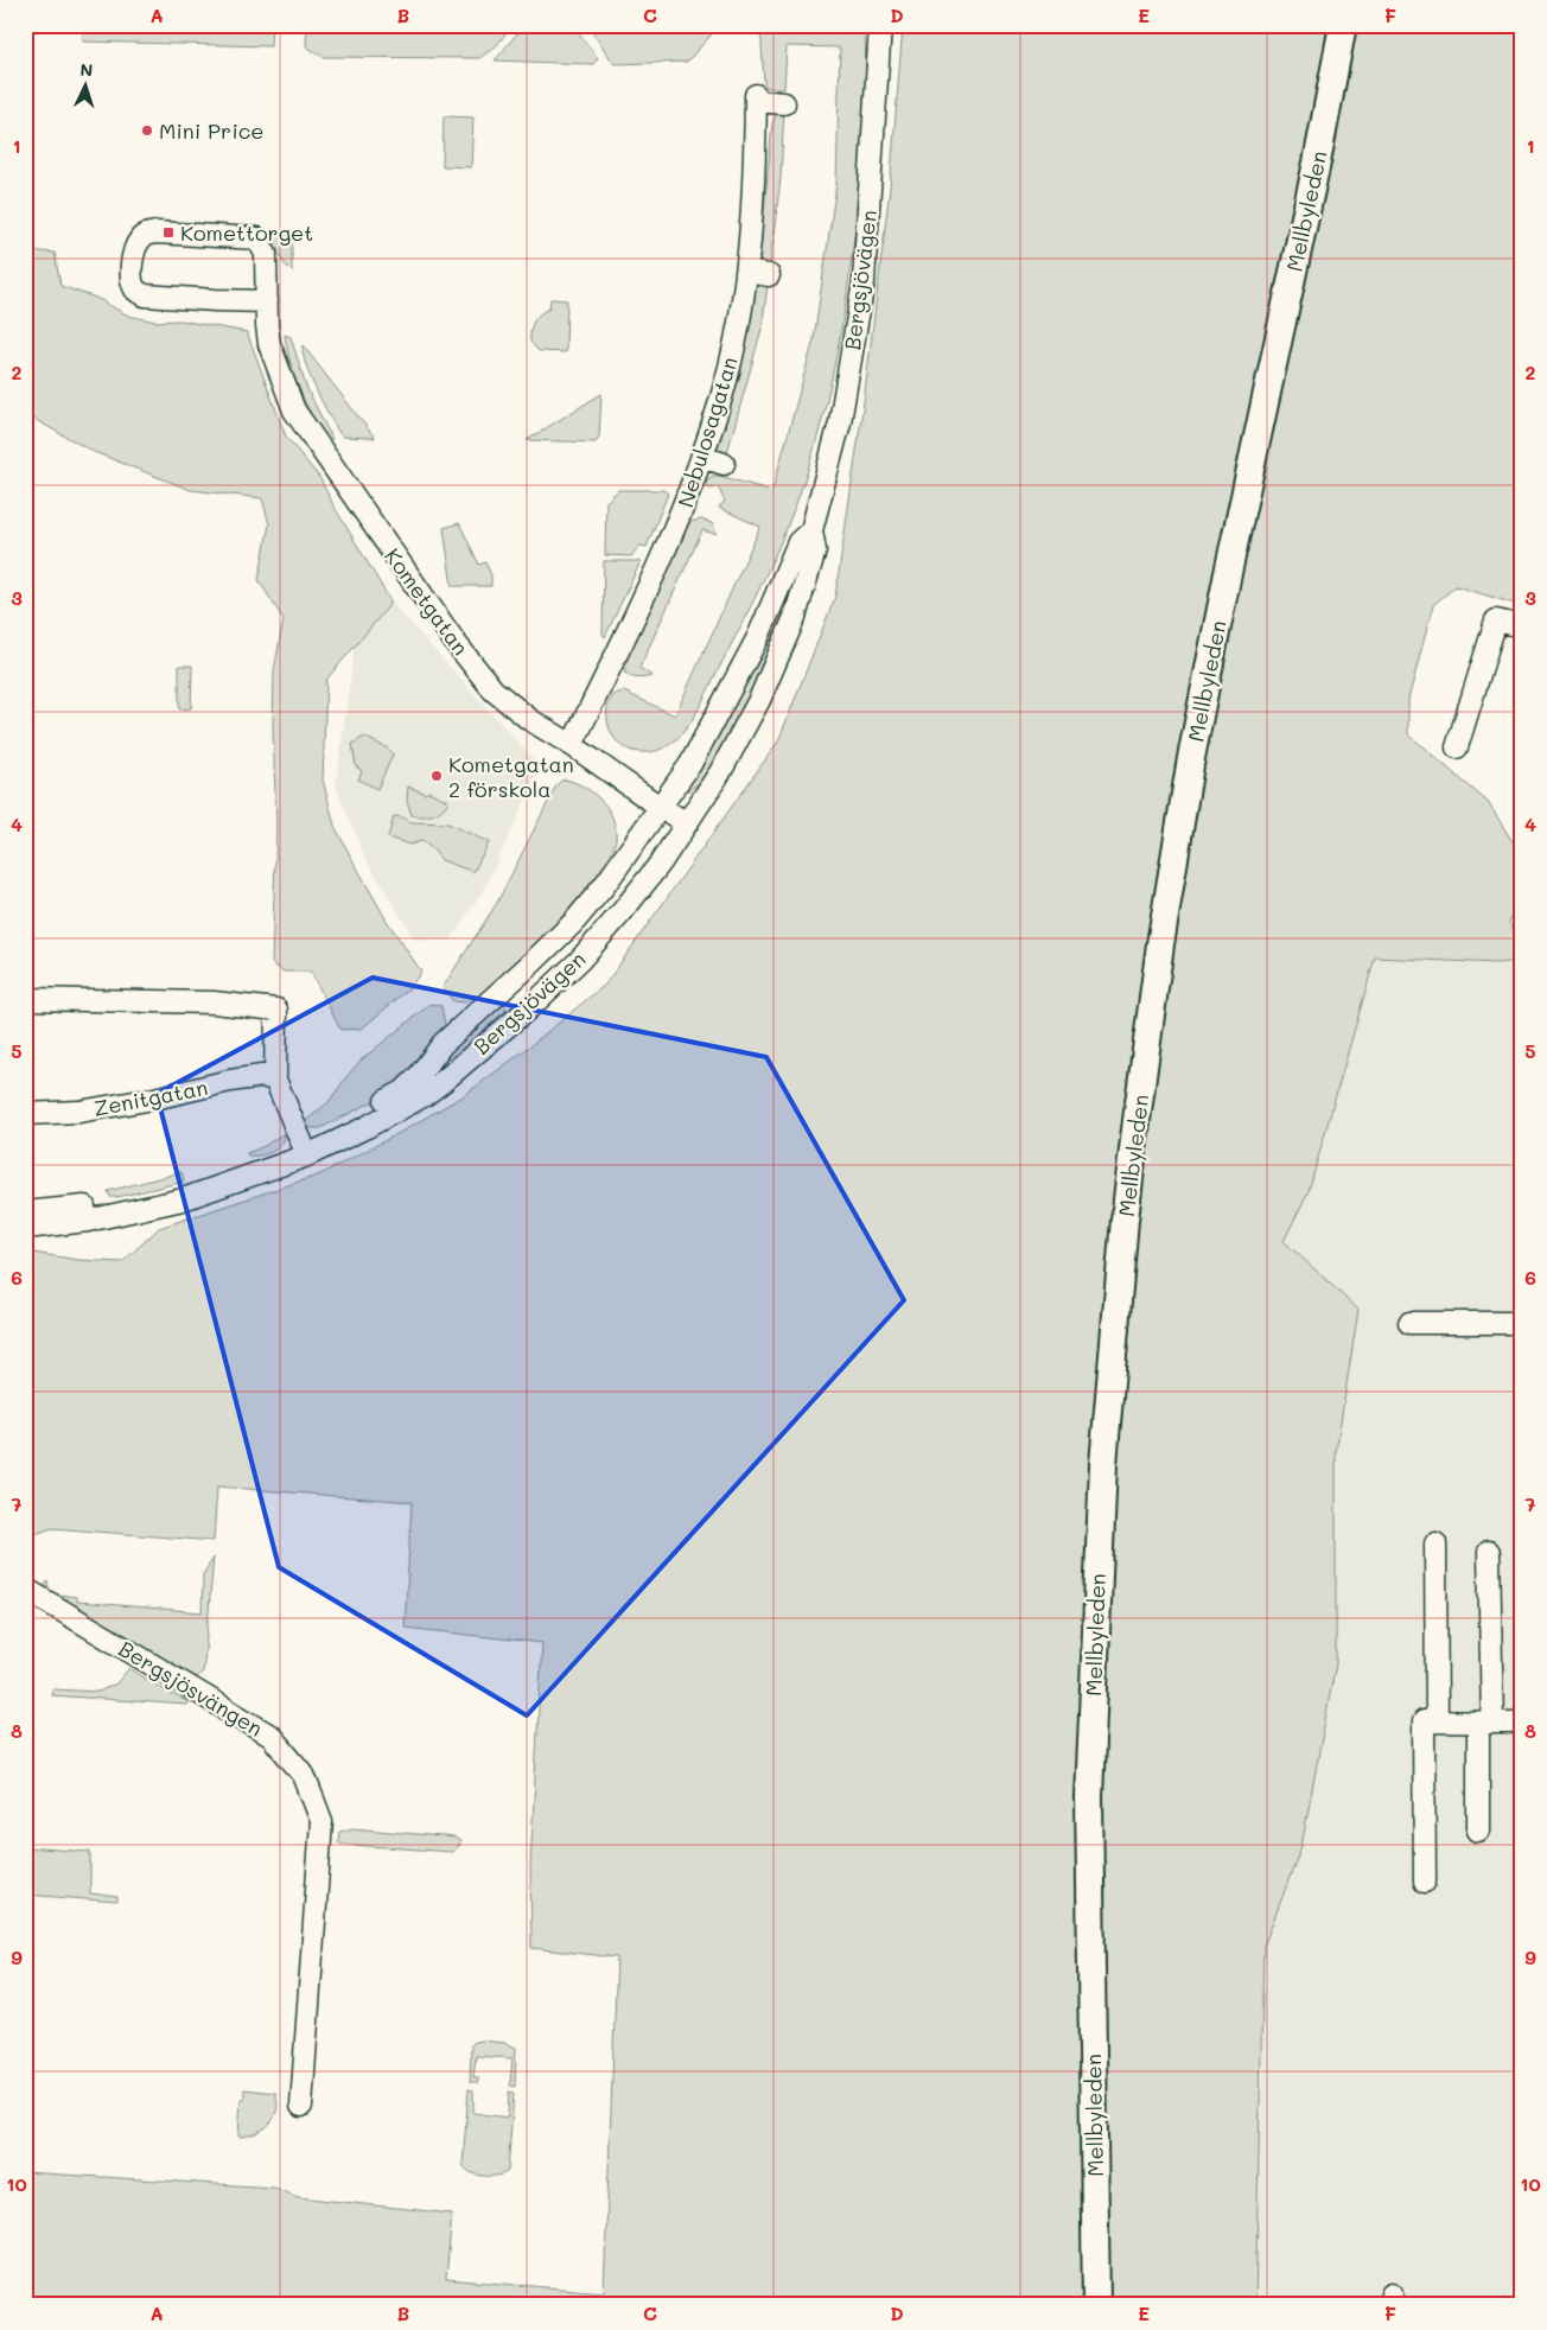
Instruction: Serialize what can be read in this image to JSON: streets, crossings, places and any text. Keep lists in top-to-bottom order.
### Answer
{
  "streets": {
    "main road": ["Mellbyleden"],
    "street": [
      "Bergsjövägen",
      "Nebulosagatan",
      "Kometgatan",
      "Zenitgatan",
      "Bergsjösvängen"
    ]
  },
  "crossings": [
    ["Bergsjövägen", "Kometgatan"],
    ["Nebulosagatan", "Kometgatan"]
  ],
  "places": {
    "other": ["Mini Price", "Kometgatan 2 förskola"],
    "transit": ["Komettorget"]
  },
  "north": "top",
  "grid": {
    "columns": [
      "A",
      "B",
      "C",
      "D",
      "E",
      "F"
    ],
    "rows": [
      "1",
      "2",
      "3",
      "4",
      "5",
      "6",
      "7",
      "8",
      "9",
      "10"
    ]
  }
}
